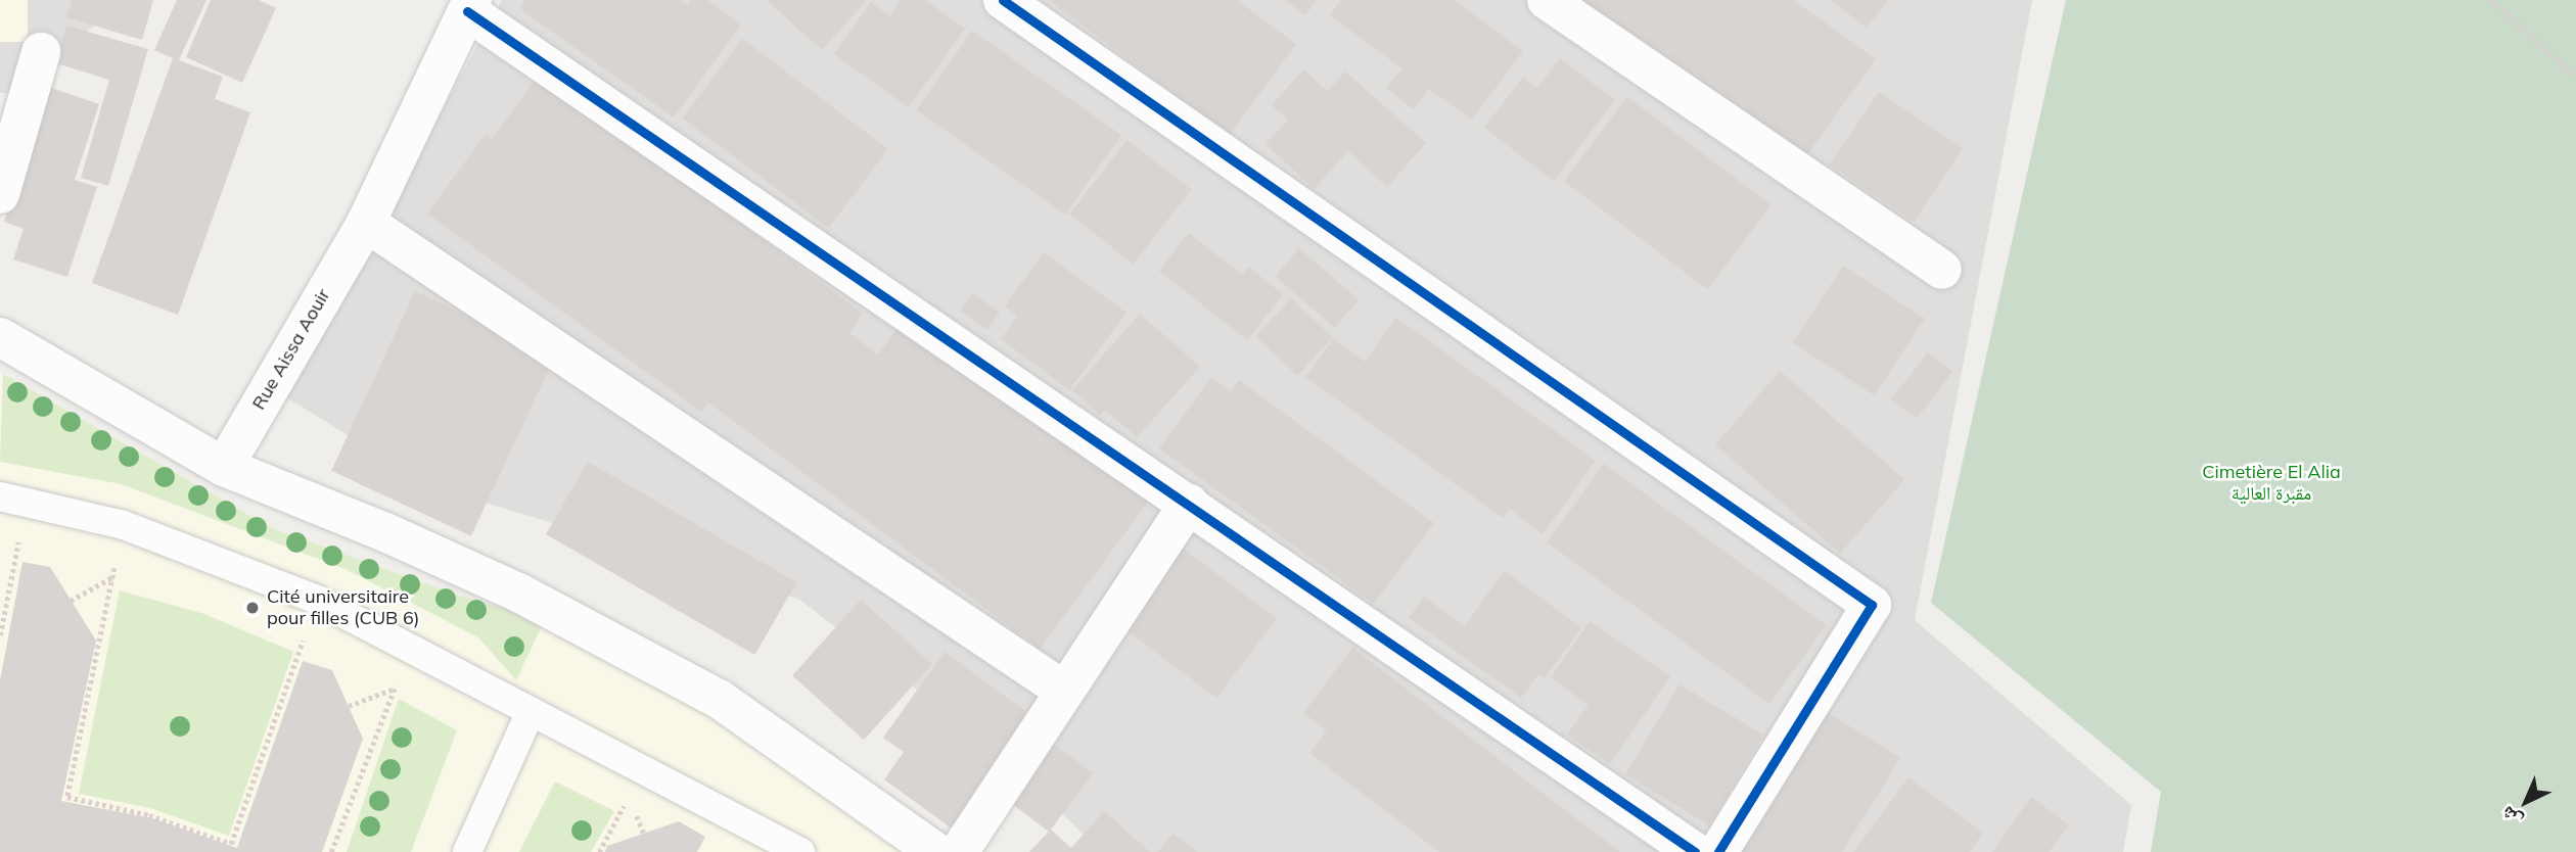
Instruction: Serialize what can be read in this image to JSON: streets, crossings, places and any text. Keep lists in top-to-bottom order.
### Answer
{
  "streets": {
    "street": ["Rue Aissa Aouir"]
  },
  "parks": ["Cimetière El Alia مقبرة العالية"],
  "places": ["Cité universitaire pour filles (CUB 6)"],
  "north": "bottom left"
}
